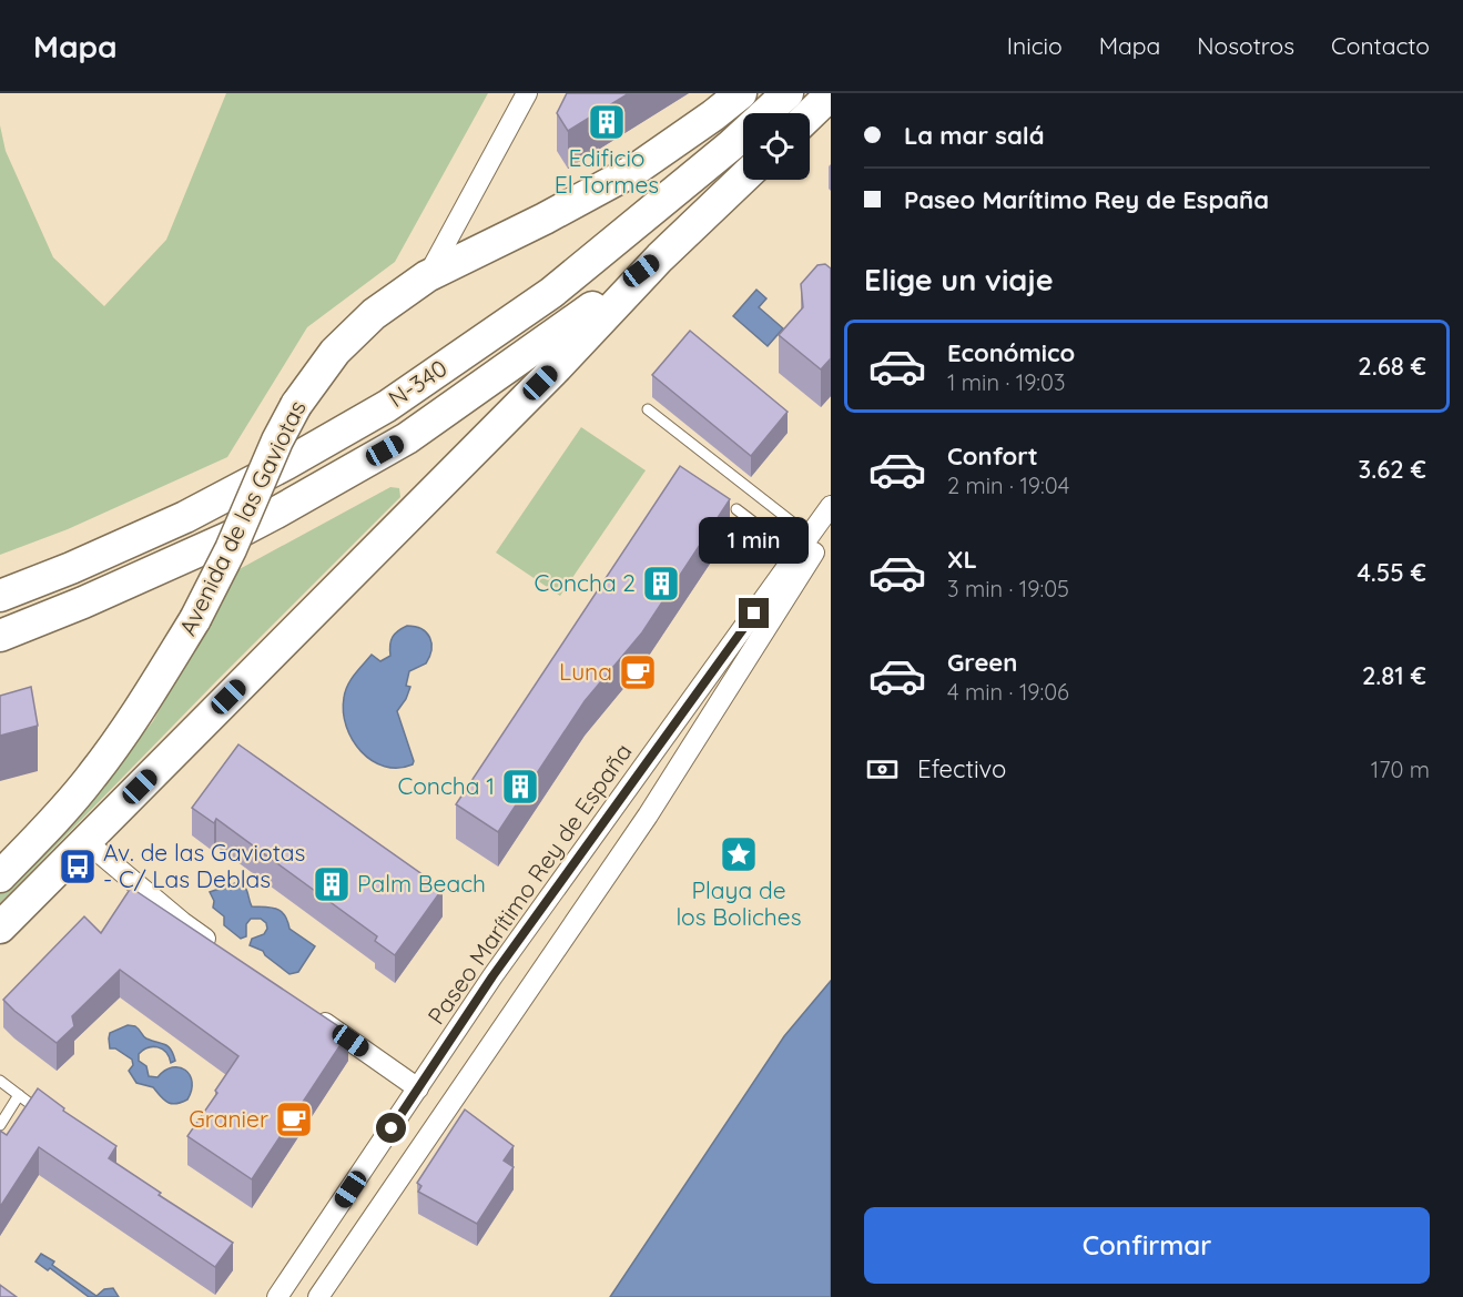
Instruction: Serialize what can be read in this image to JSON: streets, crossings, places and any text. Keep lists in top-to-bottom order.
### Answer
{
  "streets": {
    "main road": ["N-340", "Avenida de las Gaviotas"],
    "street": ["Paseo Marítimo Rey de España"]
  },
  "places": {
    "building": [
      "Edificio El Tormes",
      "Concha 2",
      "Concha 1",
      "Palm Beach"
    ],
    "cafe": ["Luna", "Granier"],
    "place": ["Playa de los Boliches"],
    "bus stop": ["Av. de las Gaviotas - C/ Las Deblas"]
  },
  "page": {
    "header": "Mapa",
    "nav": [
      "Inicio",
      "Mapa",
      "Nosotros",
      "Contacto"
    ],
    "banner": ["La mar salá", "Paseo Marítimo Rey de España"],
    "heading": "Elige un viaje",
    "list": [
      {
        "name": "Económico",
        "note": "1 min · 19:03",
        "value": "2.68 €"
      },
      {
        "name": "Confort",
        "note": "2 min · 19:04",
        "value": "3.62 €"
      },
      {
        "name": "XL",
        "note": "3 min · 19:05",
        "value": "4.55 €"
      },
      {
        "name": "Green",
        "note": "4 min · 19:06",
        "value": "2.81 €"
      }
    ],
    "bubble": "1 min",
    "pay": ["Efectivo", "170 m"],
    "buttons": "Confirmar"
  }
}
